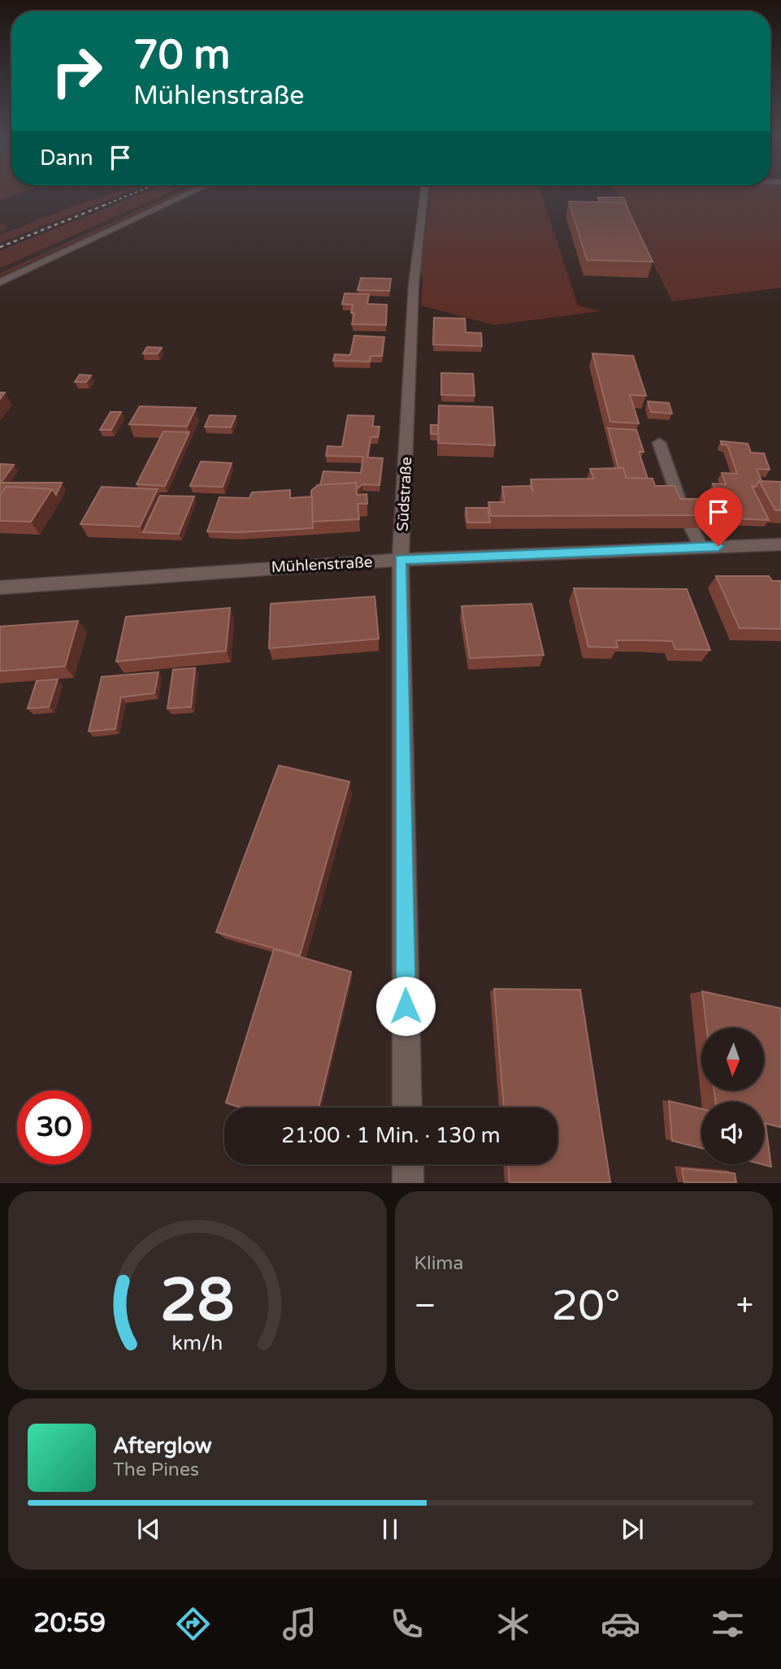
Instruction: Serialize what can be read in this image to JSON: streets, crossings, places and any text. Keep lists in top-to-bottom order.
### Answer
{
  "streets": {
    "street": ["Südstraße", "Mühlenstraße"]
  },
  "crossings": [
    ["Südstraße", "Mühlenstraße"]
  ],
  "north": "bottom",
  "page": {
    "turn": ["70 m", "Mühlenstraße"],
    "then": "Dann",
    "limit": "30",
    "trip": "21:00 · 1 Min. · 130 m",
    "tile": "Klima",
    "heat": ["−", "20°", "+"],
    "song": ["Afterglow", "The Pines"],
    "tabs": "20:59",
    "gauge": ["28", "km/h"]
  }
}
